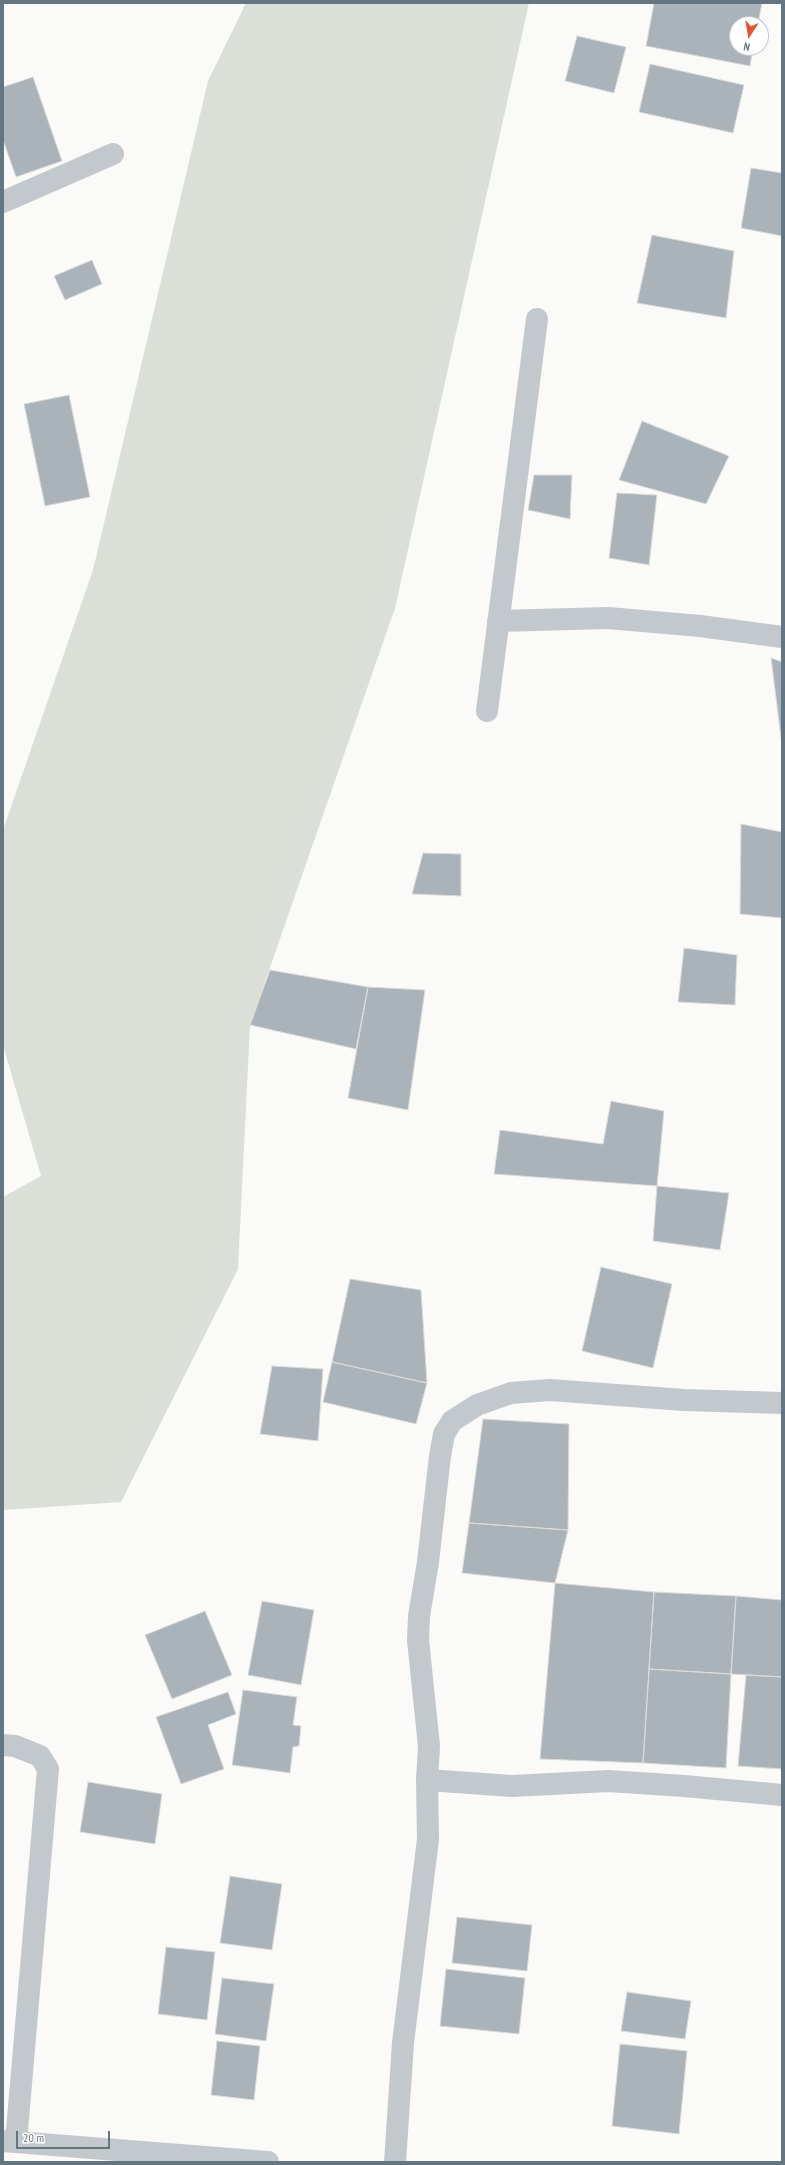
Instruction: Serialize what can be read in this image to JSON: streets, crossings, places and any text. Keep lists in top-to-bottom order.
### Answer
{
  "scale_bar": "20 m",
  "north": "bottom"
}
